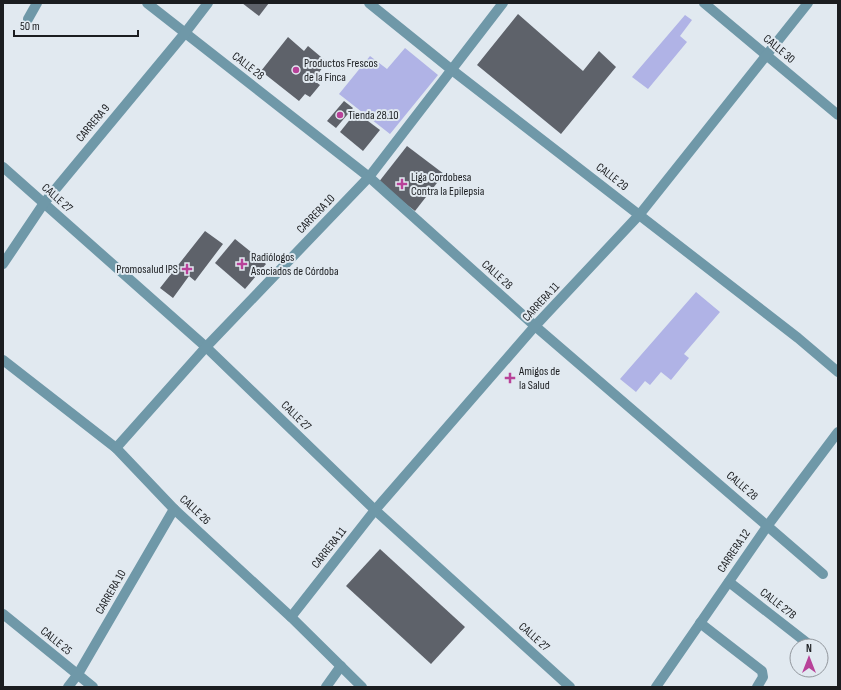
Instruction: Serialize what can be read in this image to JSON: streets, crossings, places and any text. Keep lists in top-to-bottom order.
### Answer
{
  "streets": {
    "street": [
      "CALLE 30",
      "CALLE 28",
      "CARRERA 9",
      "CALLE 29",
      "CALLE 27",
      "CARRERA 10",
      "CARRERA 11",
      "CALLE 26",
      "CARRERA 12",
      "CALLE 27B",
      "CALLE 25"
    ]
  },
  "crossings": [
    ["CALLE 30", "CARRERA 11"],
    ["CALLE 28", "CARRERA 9"],
    ["CALLE 28", "CARRERA 10"],
    ["CALLE 28", "CARRERA 11"],
    ["CALLE 28", "CARRERA 12"],
    ["CARRERA 9", "CALLE 27"],
    ["CALLE 29", "CARRERA 10"],
    ["CALLE 29", "CARRERA 11"],
    ["CALLE 27", "CARRERA 10"],
    ["CALLE 27", "CARRERA 11"],
    ["CARRERA 10", "CALLE 26"],
    ["CARRERA 10", "CALLE 25"],
    ["CARRERA 11", "CALLE 26"],
    ["CARRERA 12", "CALLE 27B"]
  ],
  "places": {
    "other": ["Productos Frescos de la Finca", "Tienda 28.10"],
    "health": [
      "Liga Cordobesa Contra la Epilepsia",
      "Radiólogos Asociados de Córdoba",
      "Promosalud IPS",
      "Amigos de la Salud"
    ]
  },
  "scale_bar": "50 m",
  "north": "top"
}
